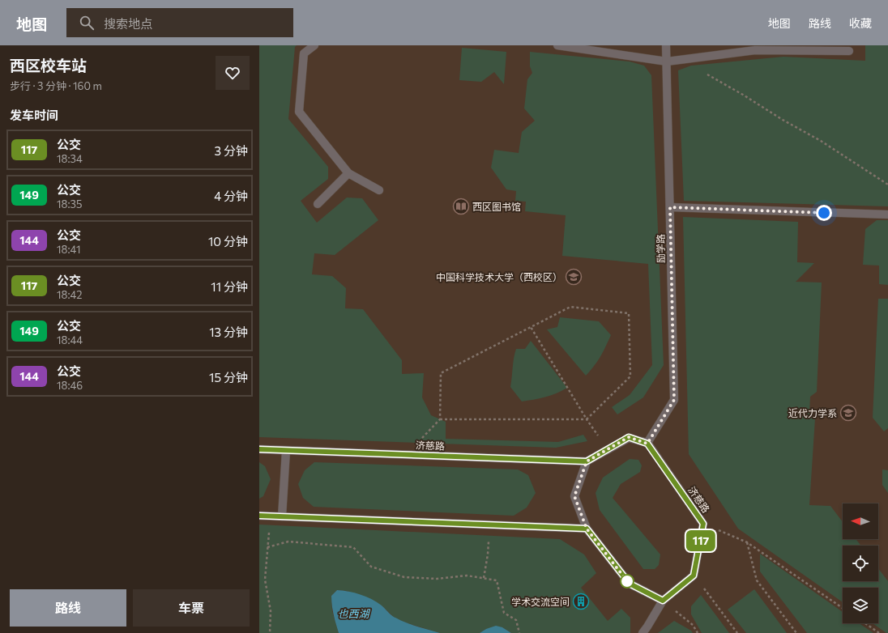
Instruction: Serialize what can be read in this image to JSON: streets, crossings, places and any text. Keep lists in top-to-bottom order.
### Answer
{
  "streets": {
    "street": ["励学路", "济慈路"]
  },
  "crossings": [
    ["励学路", "济慈路"]
  ],
  "water": ["也西湖"],
  "places": {
    "library": ["西区图书馆"],
    "school or university": ["中国科学技术大学（西校区）", "近代力学系"],
    "building": ["学术交流空间"]
  },
  "lines": ["bus line 117"],
  "north": "left",
  "page": {
    "header": "地图",
    "search": "搜索地点",
    "nav": ["地图", "路线", "收藏"],
    "heading": [
      ["西区校车站", "步行 · 3 分钟 · 160 m"],
      "发车时间"
    ],
    "on_map": "117",
    "list": [
      {
        "mark": "117",
        "name": "公交",
        "note": "18:34",
        "value": "3 分钟"
      },
      {
        "mark": "149",
        "name": "公交",
        "note": "18:35",
        "value": "4 分钟"
      },
      {
        "mark": "144",
        "name": "公交",
        "note": "18:41",
        "value": "10 分钟"
      },
      {
        "mark": "117",
        "name": "公交",
        "note": "18:42",
        "value": "11 分钟"
      },
      {
        "mark": "149",
        "name": "公交",
        "note": "18:44",
        "value": "13 分钟"
      },
      {
        "mark": "144",
        "name": "公交",
        "note": "18:46",
        "value": "15 分钟"
      }
    ],
    "buttons": ["路线", "车票"]
  }
}
